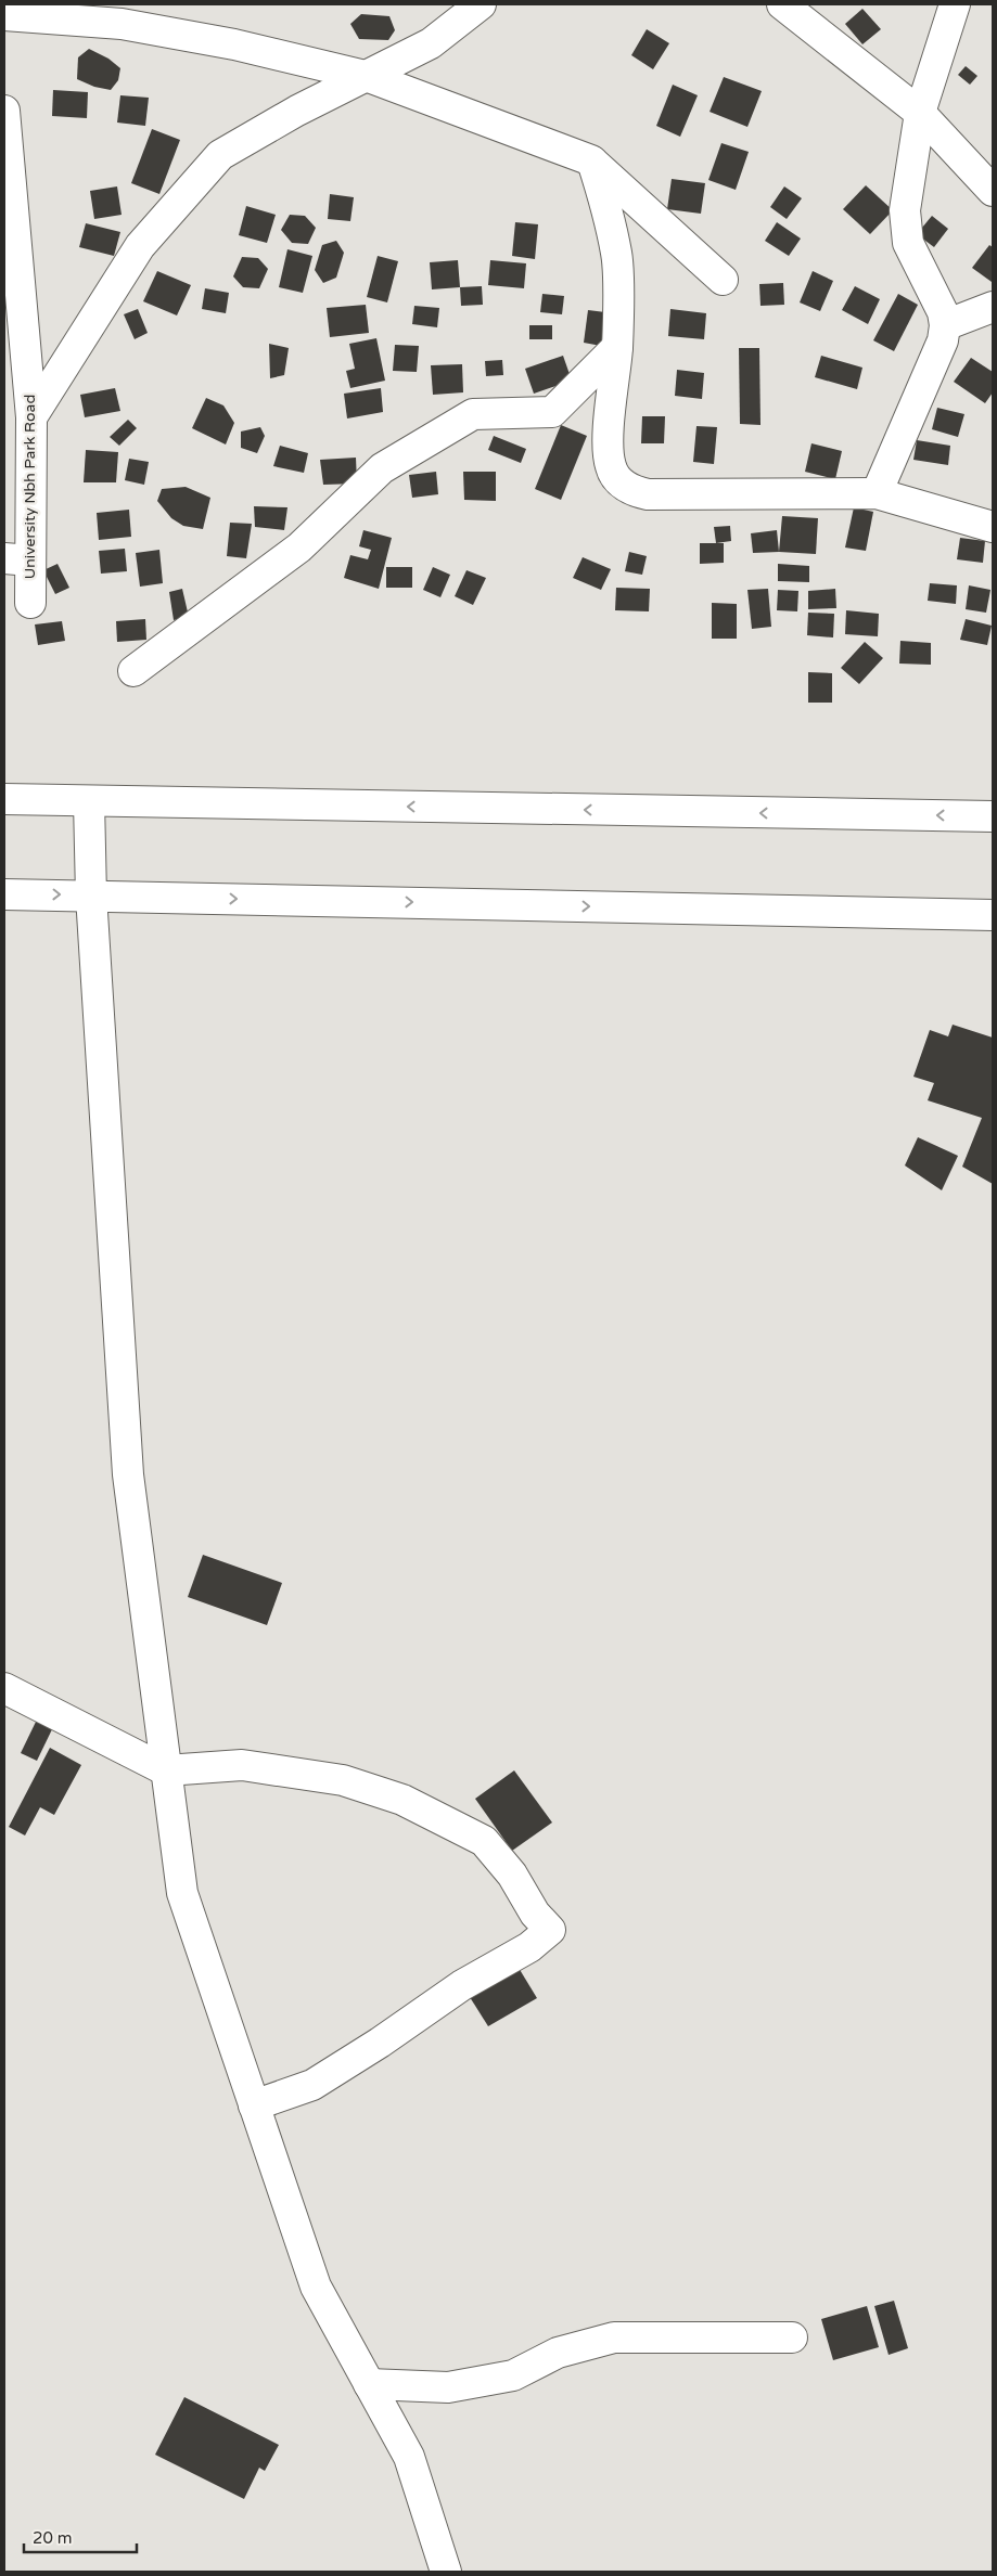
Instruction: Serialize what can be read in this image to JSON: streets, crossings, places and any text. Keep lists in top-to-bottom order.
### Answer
{
  "streets": {
    "street": ["University Nbh Park Road"]
  },
  "scale_bar": "20 m"
}
